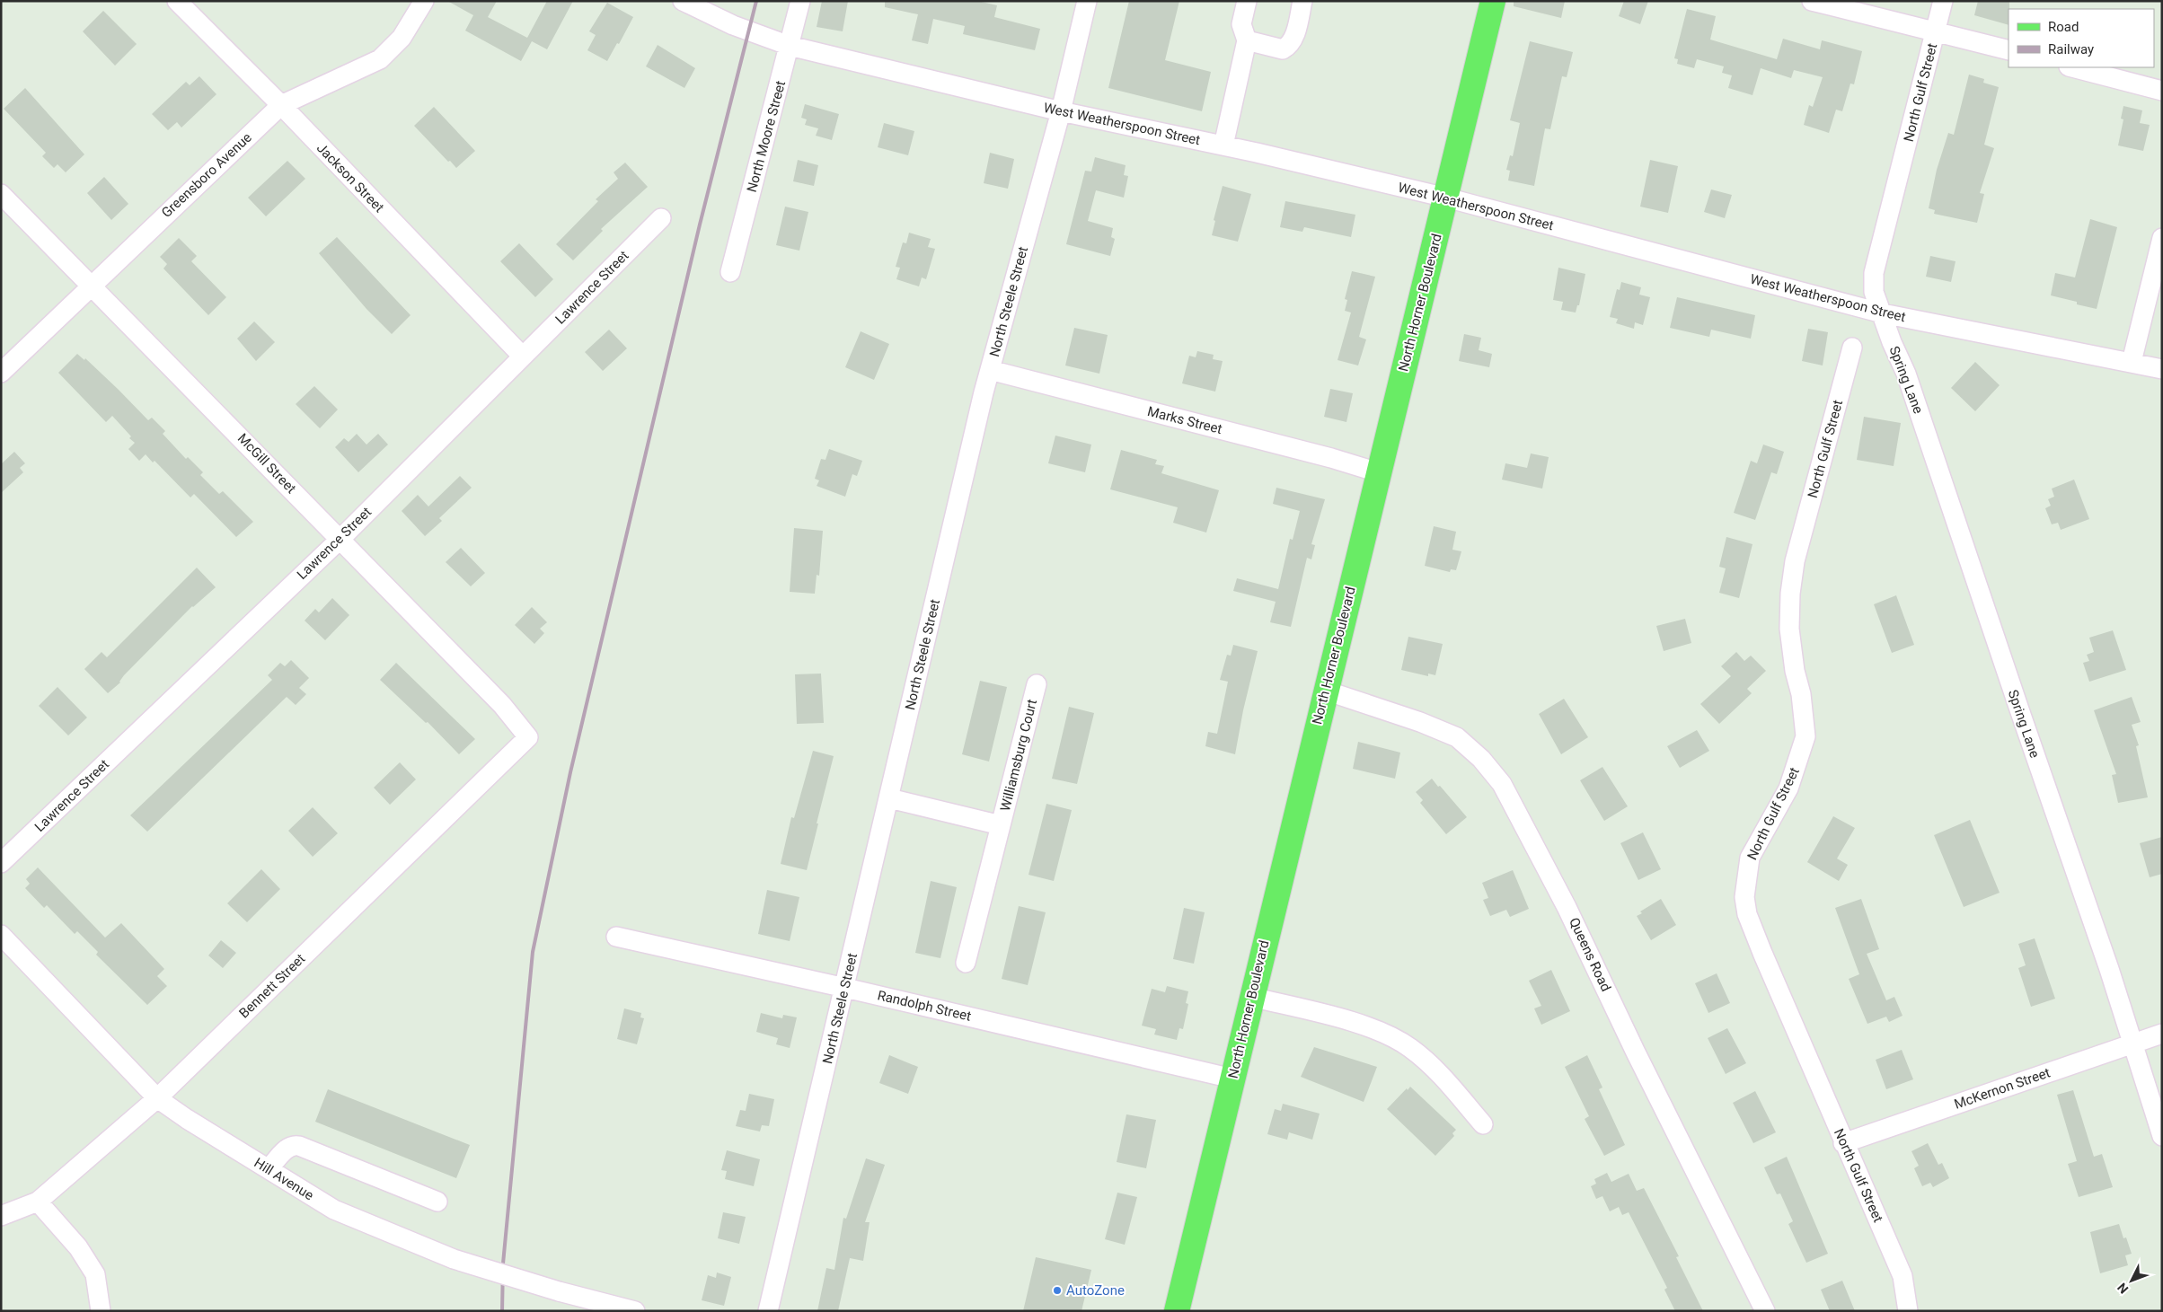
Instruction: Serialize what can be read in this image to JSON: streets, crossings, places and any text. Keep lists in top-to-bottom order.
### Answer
{
  "streets": {
    "main road": ["North Horner Boulevard"],
    "street": [
      "North Gulf Street",
      "West Weatherspoon Street",
      "North Moore Street",
      "Greensboro Avenue",
      "Jackson Street",
      "Lawrence Street",
      "North Steele Street",
      "Spring Lane",
      "Marks Street",
      "McGill Street",
      "Williamsburg Court",
      "Queens Road",
      "Bennett Street",
      "Randolph Street",
      "McKernon Street",
      "Hill Avenue"
    ]
  },
  "crossings": [
    ["North Gulf Street", "West Weatherspoon Street"],
    ["North Gulf Street", "Spring Lane"],
    ["North Gulf Street", "McKernon Street"],
    ["West Weatherspoon Street", "North Moore Street"],
    ["West Weatherspoon Street", "North Steele Street"],
    ["West Weatherspoon Street", "North Horner Boulevard"],
    ["West Weatherspoon Street", "Spring Lane"],
    ["Greensboro Avenue", "Jackson Street"],
    ["Greensboro Avenue", "McGill Street"],
    ["Jackson Street", "Lawrence Street"],
    ["Lawrence Street", "McGill Street"],
    ["North Steele Street", "Marks Street"],
    ["North Steele Street", "Williamsburg Court"],
    ["North Steele Street", "Randolph Street"],
    ["North Horner Boulevard", "Marks Street"],
    ["North Horner Boulevard", "Queens Road"],
    ["North Horner Boulevard", "Randolph Street"],
    ["Spring Lane", "McKernon Street"],
    ["McGill Street", "Bennett Street"],
    ["Bennett Street", "Hill Avenue"]
  ],
  "places": ["AutoZone"],
  "legend": ["Road", "Railway"],
  "north": "bottom left"
}
